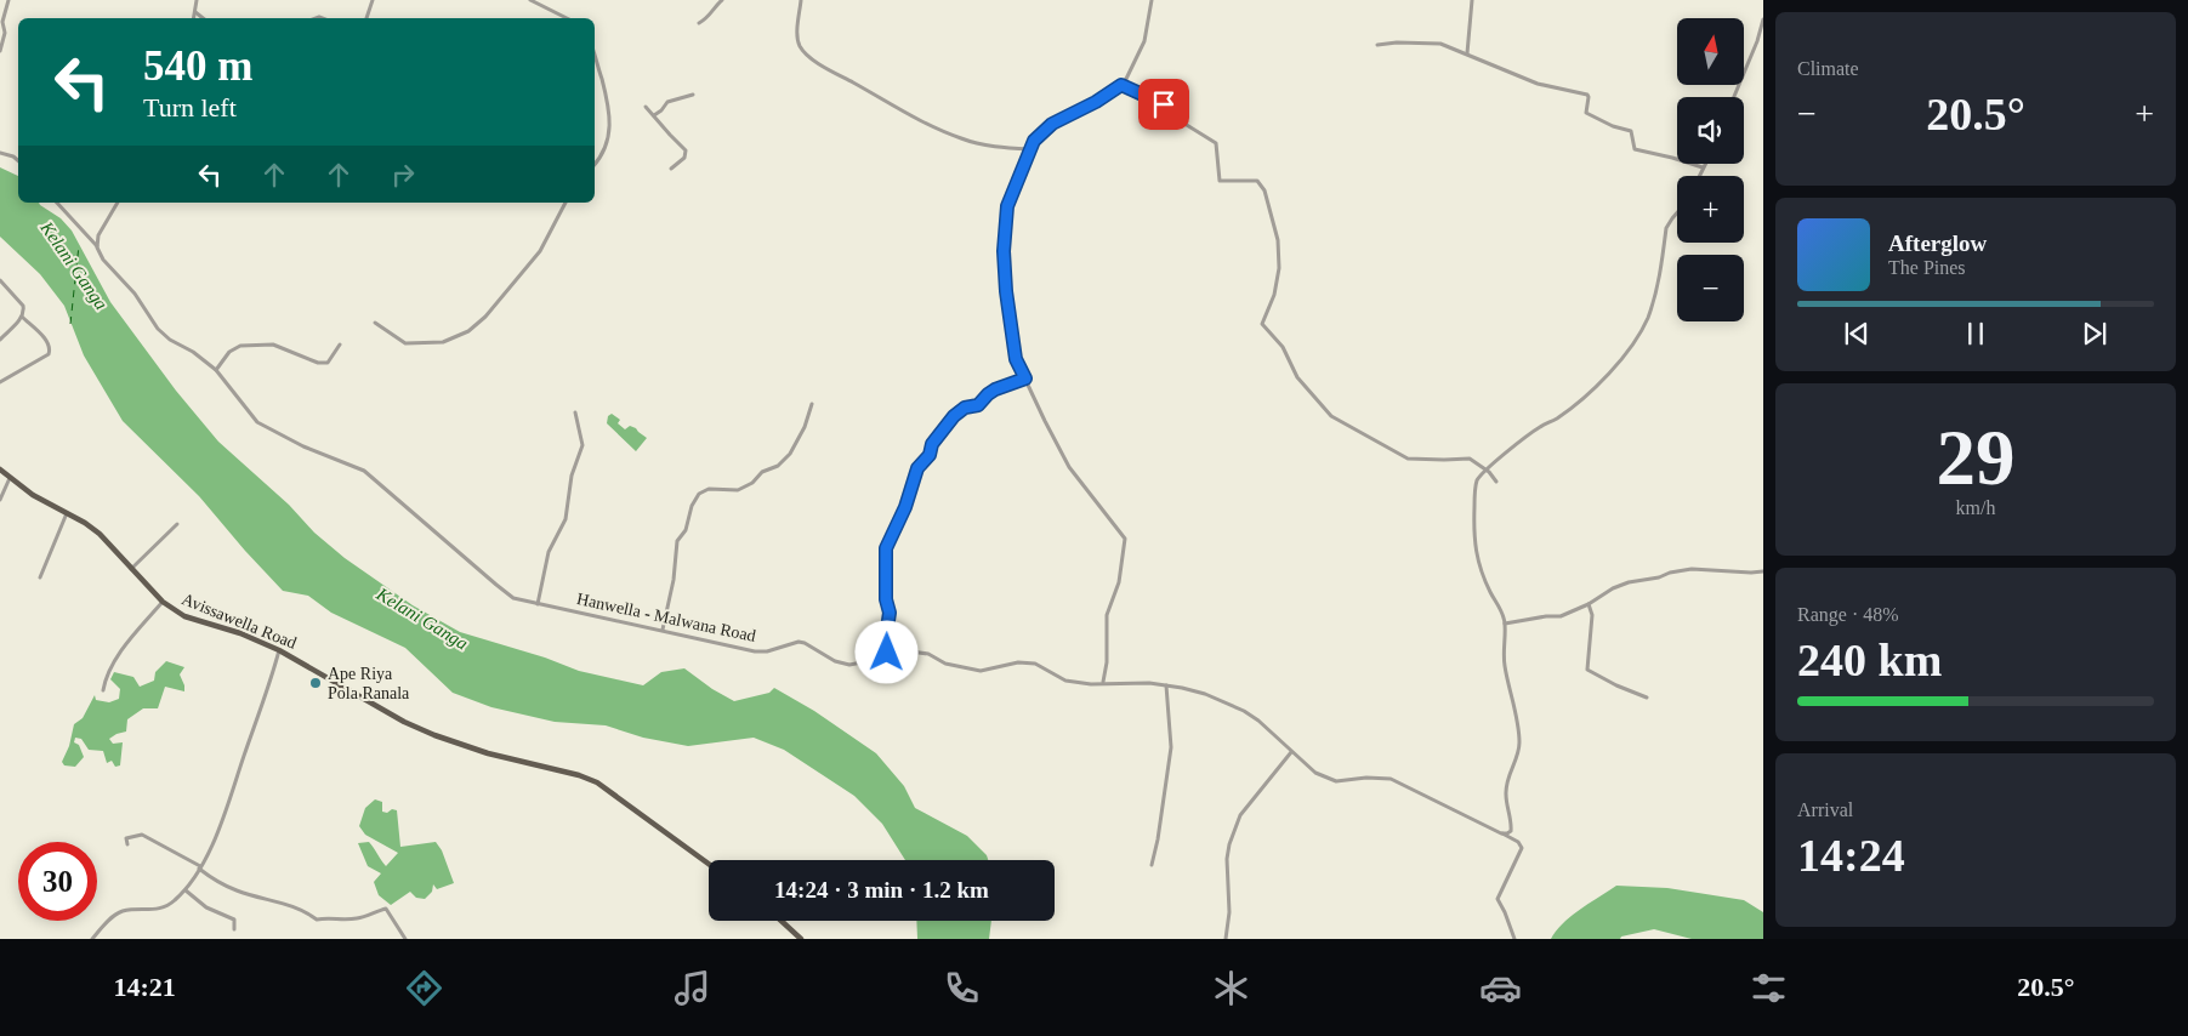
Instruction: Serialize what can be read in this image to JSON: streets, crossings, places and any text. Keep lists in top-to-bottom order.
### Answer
{
  "streets": {
    "main road": ["Avissawella Road"],
    "street": ["Hanwella - Malwana Road"]
  },
  "water": ["Kelani Ganga"],
  "places": ["Ape Riya Pola Ranala"],
  "north": "top",
  "page": {
    "tile": [
      "Climate",
      ["29", "km/h"],
      ["Range · 48%", "240 km"],
      ["Arrival", "14:24"]
    ],
    "map_buttons": ["+", "−"],
    "turn": ["540 m", "Turn left"],
    "heat": ["−", "20.5°", "+"],
    "song": ["Afterglow", "The Pines"],
    "limit": "30",
    "trip": "14:24 · 3 min · 1.2 km",
    "tabs": ["14:21", "20.5°"]
  }
}
